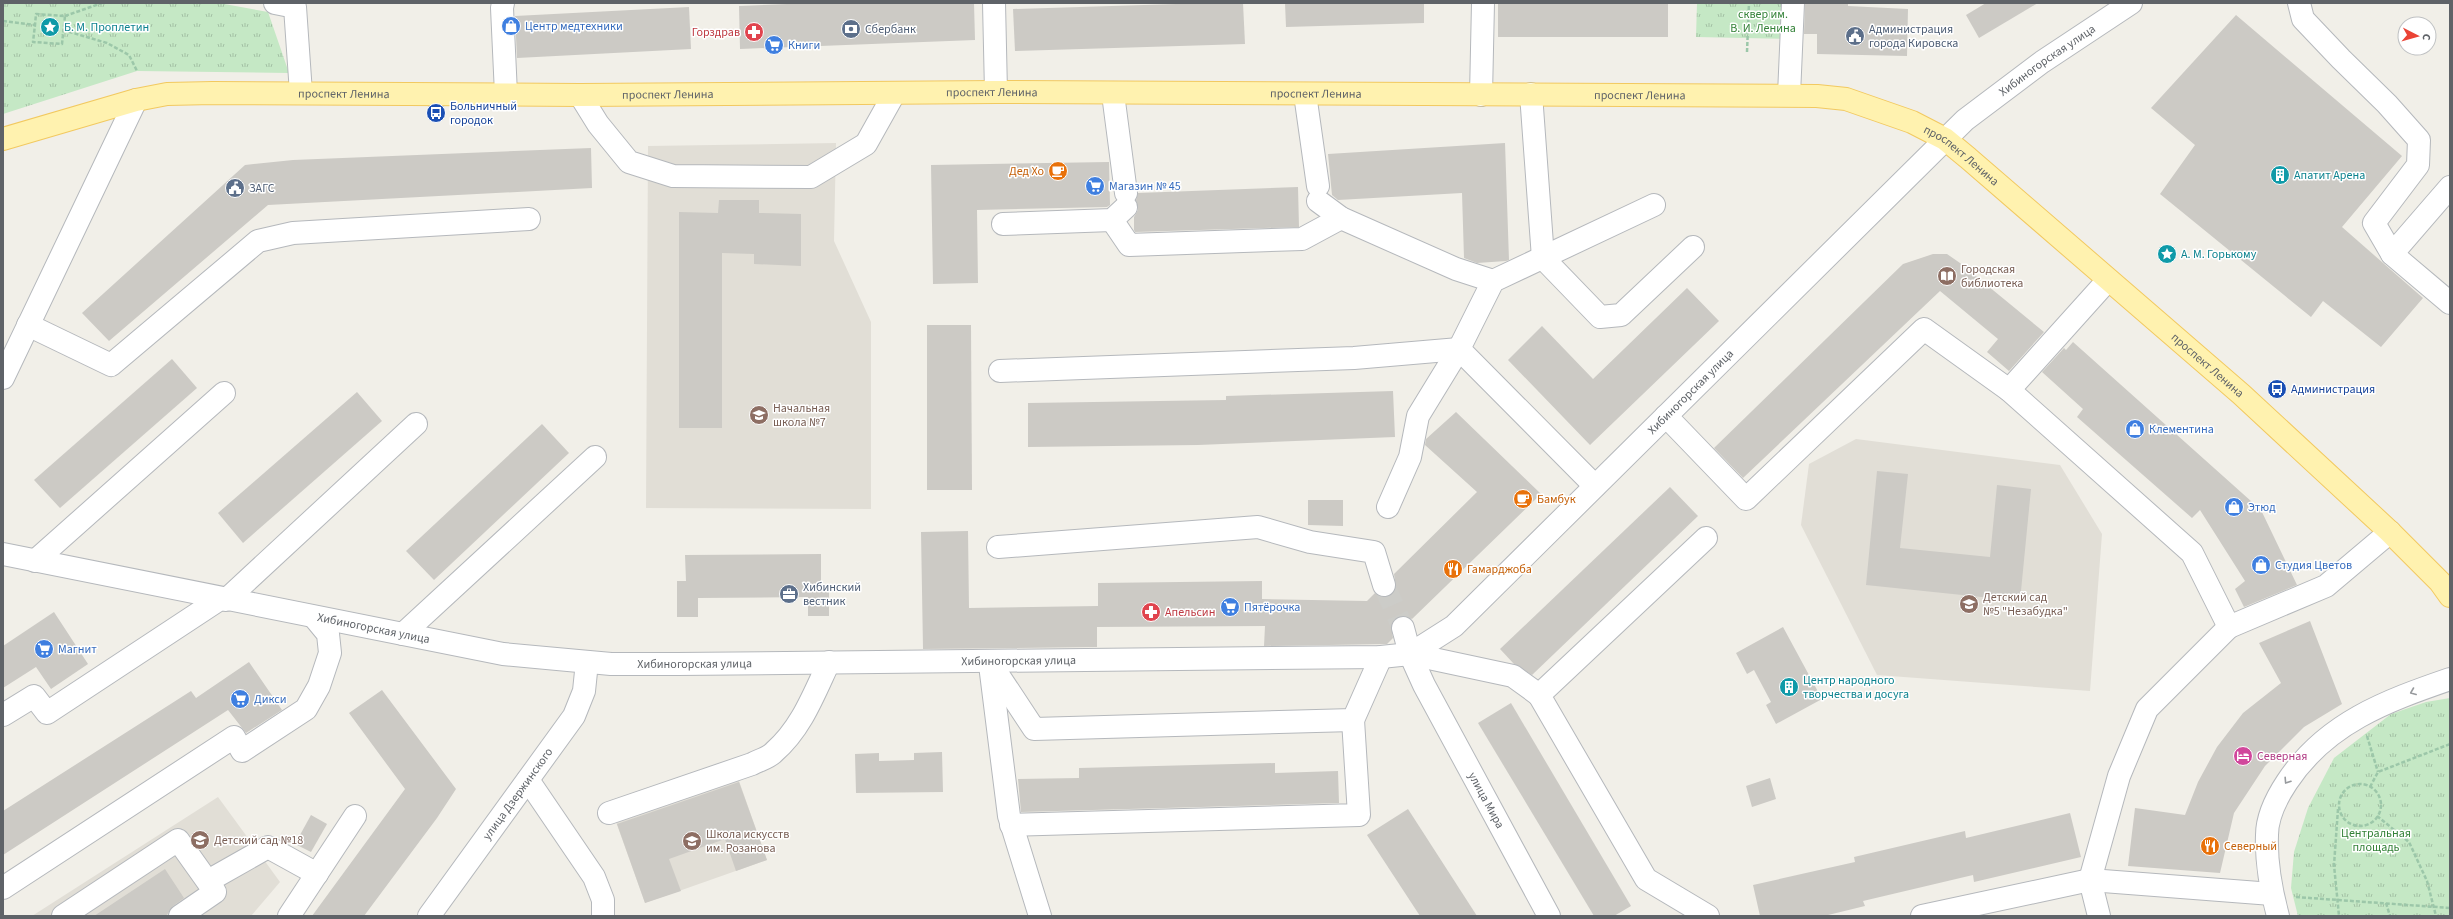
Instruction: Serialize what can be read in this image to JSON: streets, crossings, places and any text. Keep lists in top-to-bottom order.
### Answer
{
  "streets": {
    "main road": ["проспект Ленина"],
    "street": ["Хибиногорская улица", "улица Дзержинского", "улица Мира"]
  },
  "crossings": [
    ["Хибиногорская улица", "проспект Ленина"],
    ["Хибиногорская улица", "улица Дзержинского"],
    ["Хибиногорская улица", "улица Мира"]
  ],
  "parks": ["сквер им. В. И. Ленина", "Центральная площадь"],
  "places": {
    "shop": [
      "Центр медтехники",
      "Клементина",
      "Этюд",
      "Студия Цветов"
    ],
    "place": ["Б. М. Проплетин", "А. М. Горькому"],
    "bank": ["Сбербанк"],
    "pharmacy": ["Горздрав", "Апельсин"],
    "public building": ["Администрация города Кировска", "ЗАГС"],
    "supermarket": [
      "Книги",
      "Магазин № 45",
      "Пятёрочка",
      "Магнит",
      "Дикси"
    ],
    "bus stop": ["Больничный городок", "Администрация"],
    "cafe": ["Дед Хо", "Бамбук"],
    "building": ["Апатит Арена", "Центр народного творчества и досуга"],
    "library": ["Городская библиотека"],
    "school or university": [
      "Начальная школа №7",
      "Детский сад №5 \"Незабудка\"",
      "Детский сад №18",
      "Школа искусств им. Розанова"
    ],
    "restaurant": ["Гамарджоба", "Северный"],
    "office": ["Хибинский вестник"],
    "hotel": ["Северная"]
  },
  "north": "right"
}
